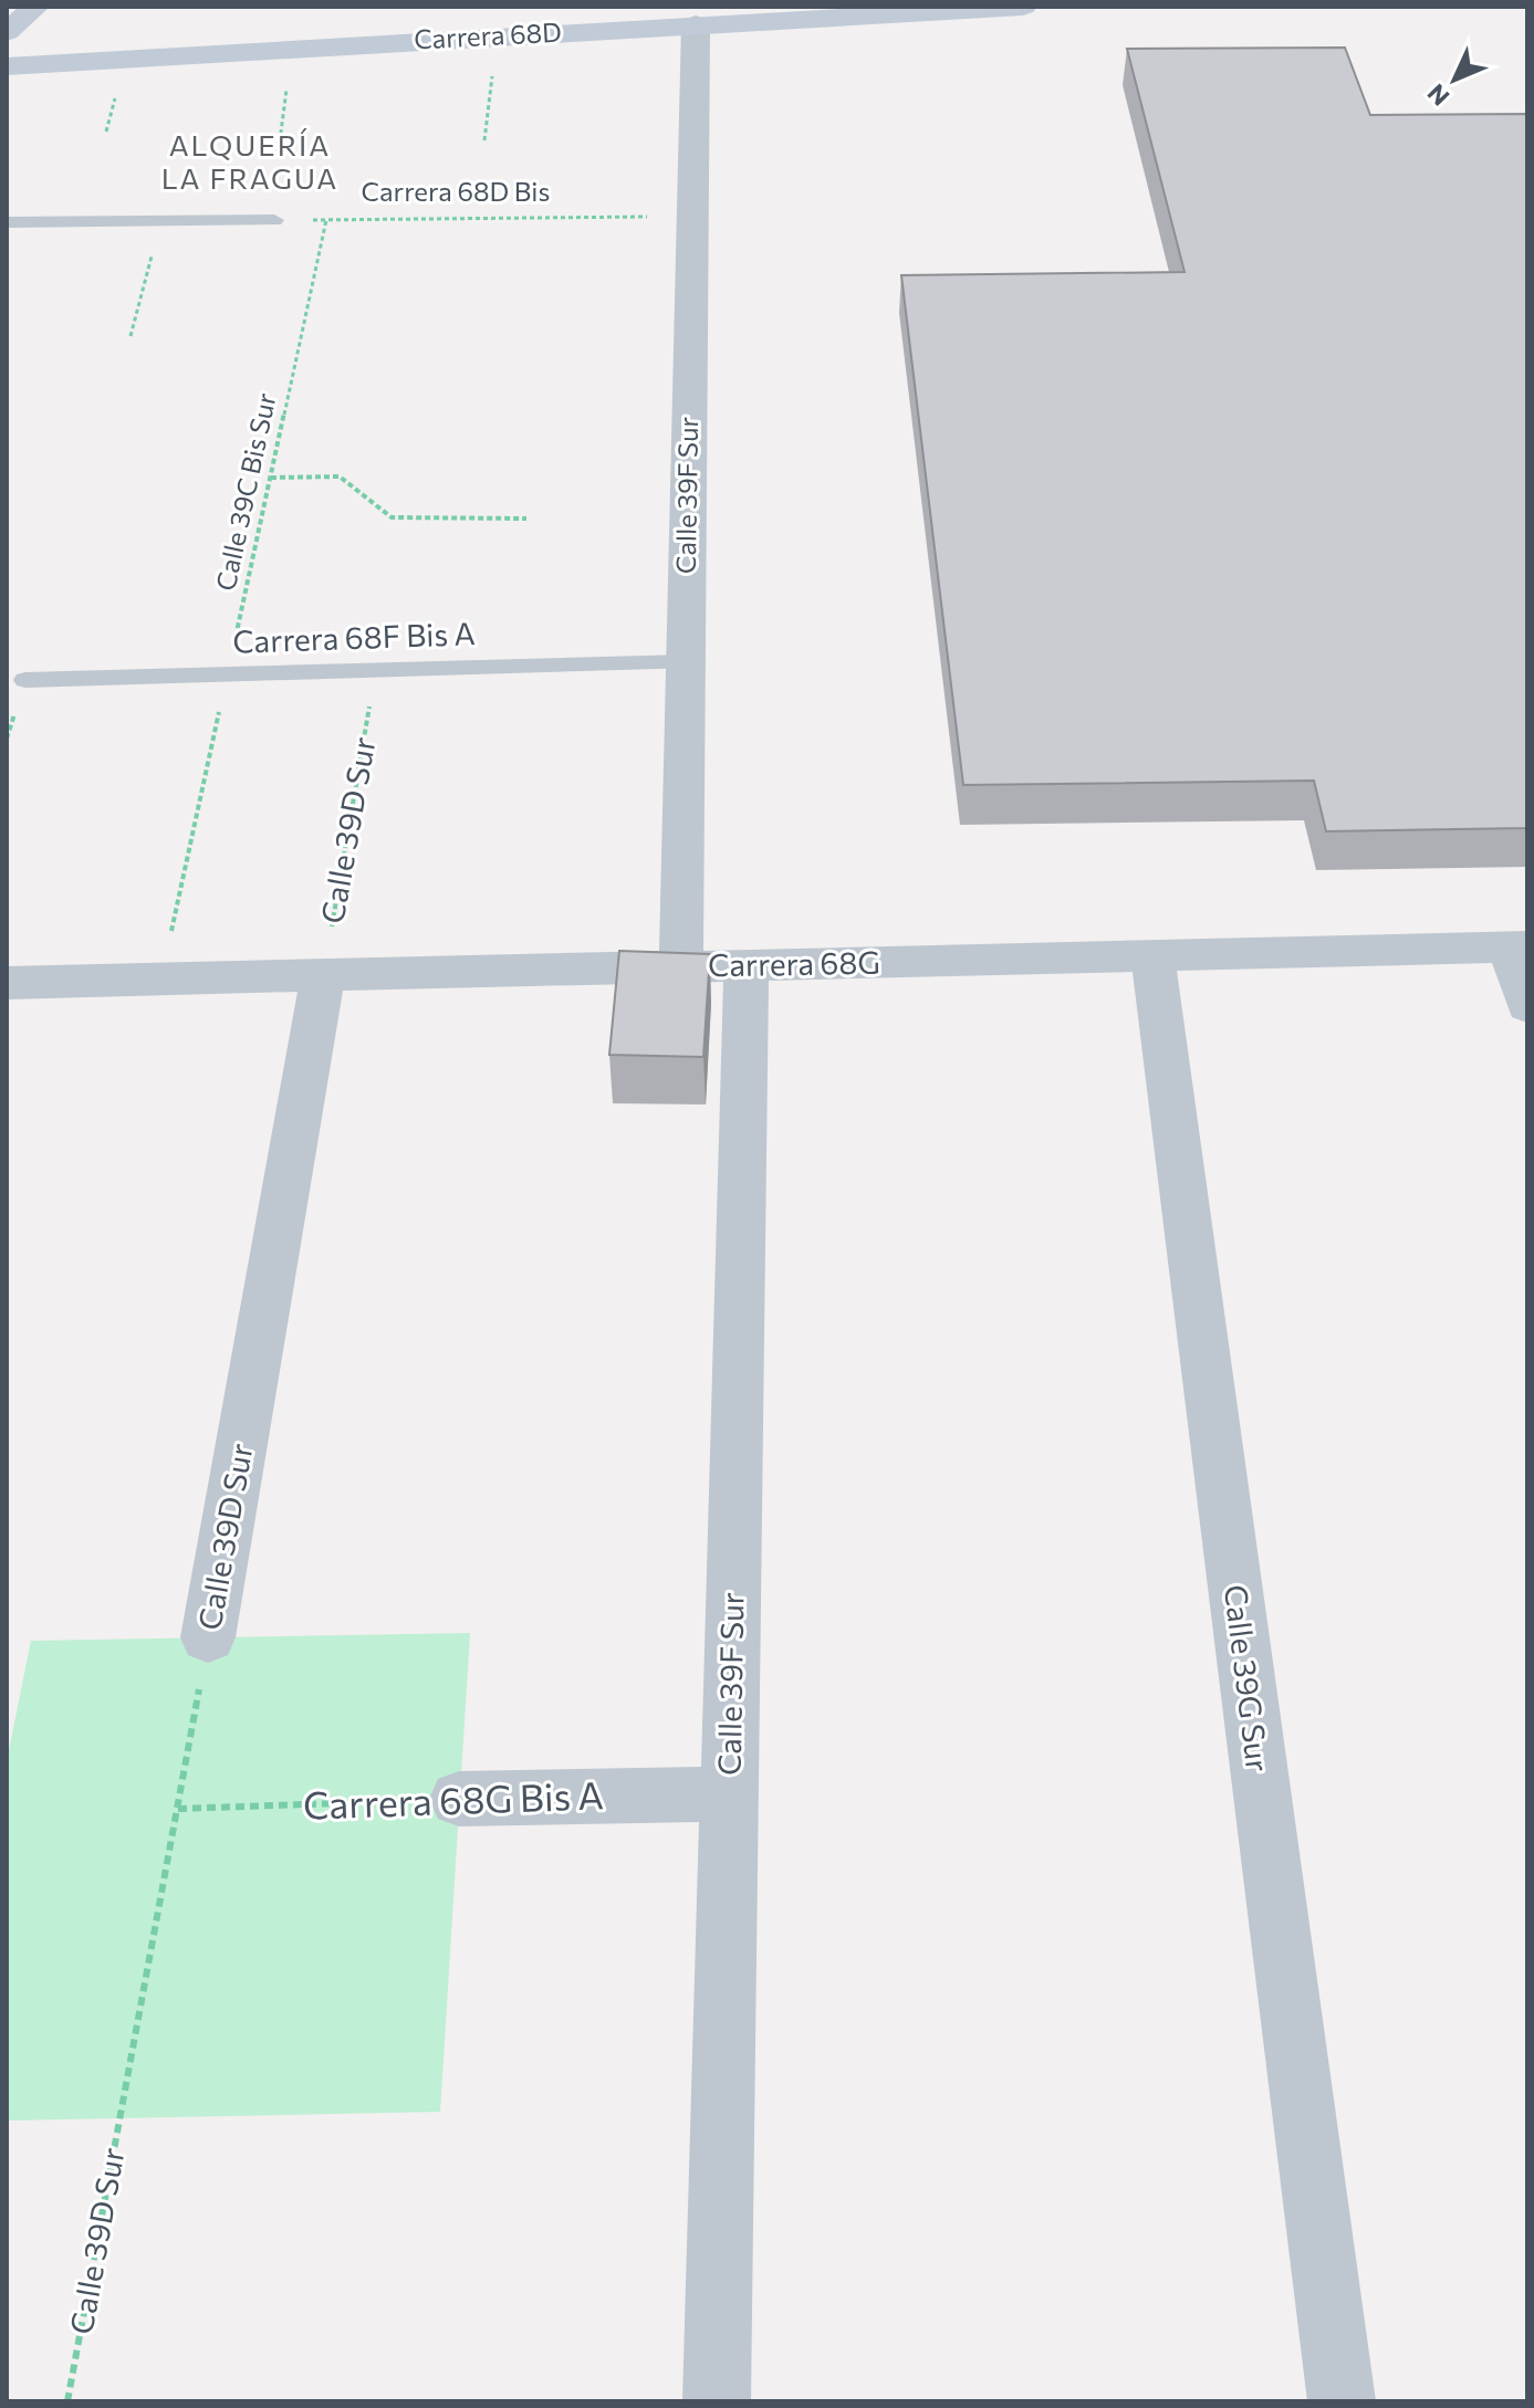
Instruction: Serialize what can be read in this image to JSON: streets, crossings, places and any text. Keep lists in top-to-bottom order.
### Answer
{
  "streets": {
    "street": [
      "Carrera 68D",
      "Calle 39F Sur",
      "Calle 39D Sur",
      "Carrera 68G",
      "Calle 39G Sur",
      "Carrera 68G Bis A"
    ],
    "lane": ["Carrera 68F Bis A"],
    "path": ["Carrera 68D Bis", "Calle 39C Bis Sur"]
  },
  "crossings": [
    ["Carrera 68D", "Calle 39F Sur"],
    ["Carrera 68D Bis", "Calle 39C Bis Sur"],
    ["Carrera 68D Bis", "Calle 39F Sur"],
    ["Calle 39C Bis Sur", "Carrera 68F Bis A"],
    ["Calle 39C Bis Sur", "Carrera 68G"],
    ["Calle 39F Sur", "Carrera 68F Bis A"],
    ["Calle 39F Sur", "Carrera 68G"],
    ["Calle 39F Sur", "Carrera 68G Bis A"],
    ["Carrera 68F Bis A", "Calle 39D Sur"],
    ["Calle 39D Sur", "Carrera 68G"],
    ["Calle 39D Sur", "Carrera 68G Bis A"],
    ["Carrera 68G", "Calle 39G Sur"]
  ],
  "districts": ["ALQUERÍA LA FRAGUA"],
  "north": "bottom left"
}
